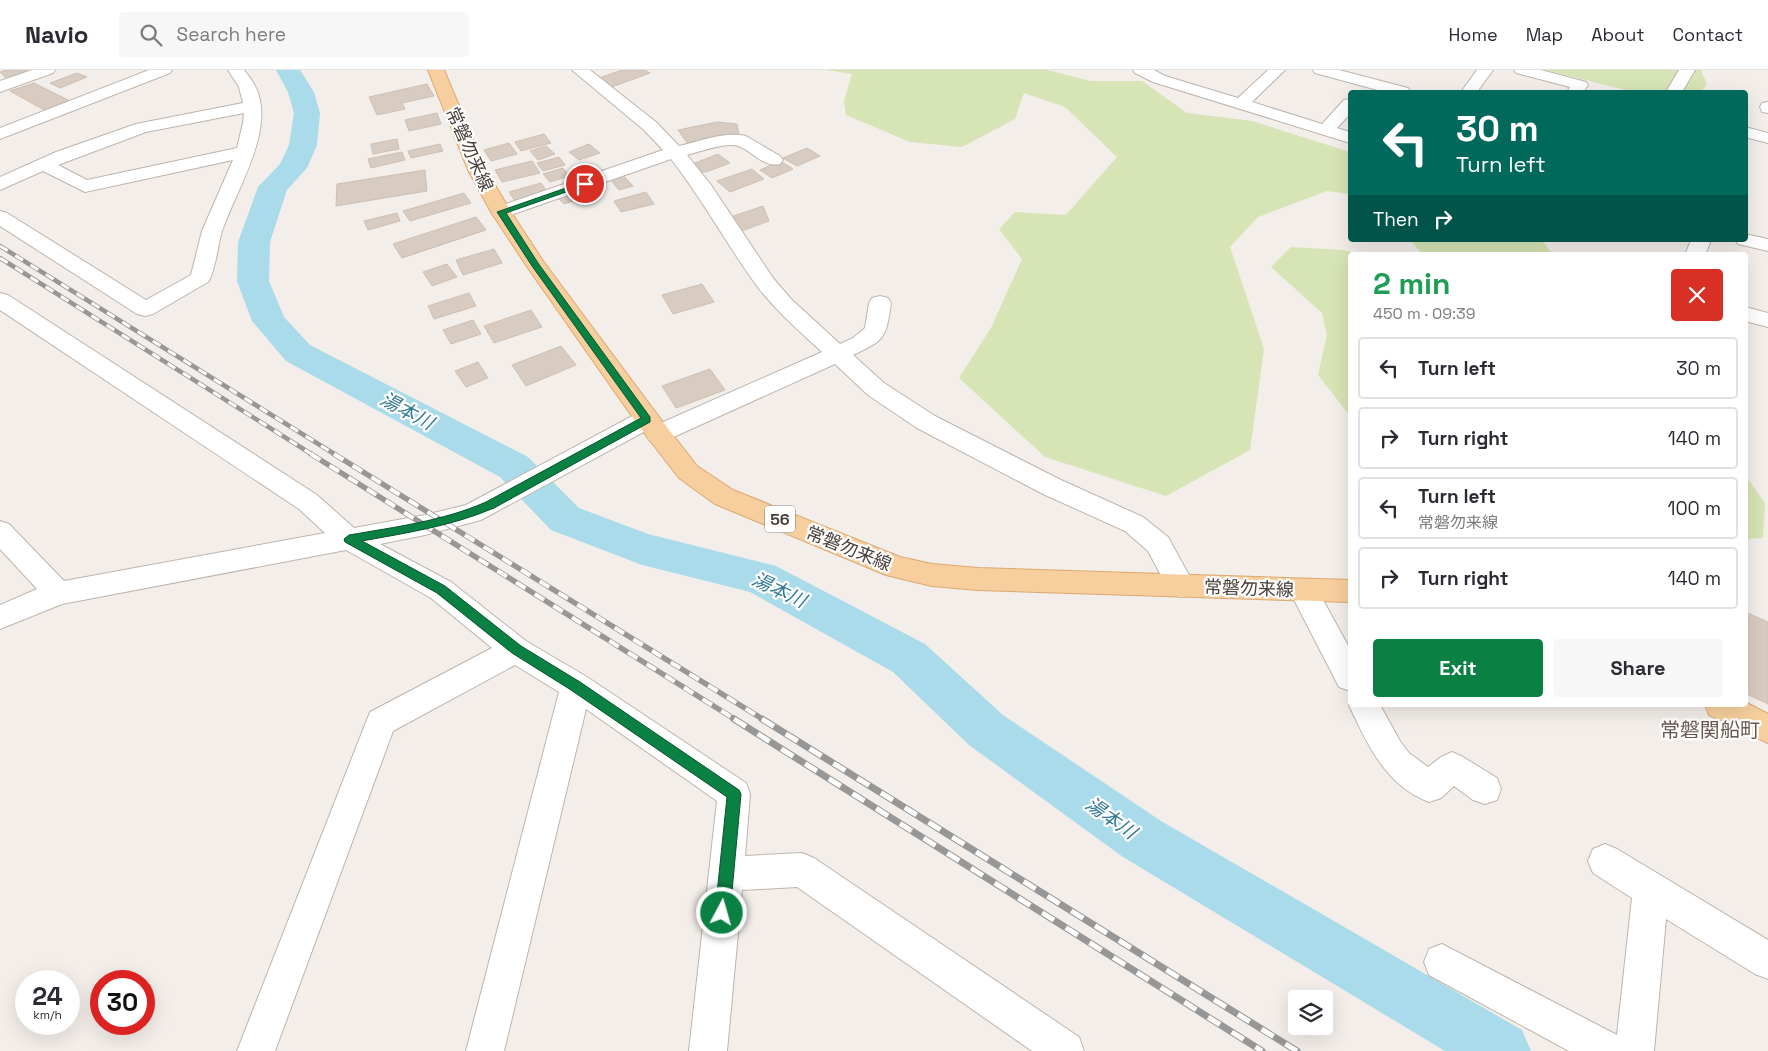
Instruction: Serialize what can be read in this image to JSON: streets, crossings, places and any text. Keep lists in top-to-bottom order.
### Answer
{
  "streets": {
    "main road": ["常磐勿来線", "56"]
  },
  "districts": ["常磐関船町"],
  "water": ["湯本川"],
  "page": {
    "header": "Navio",
    "search": "Search here",
    "nav": [
      "Home",
      "Map",
      "About",
      "Contact"
    ],
    "turn": ["30 m", "Turn left"],
    "then": "Then",
    "heading": ["2 min", "450 m · 09:39"],
    "list": [
      {
        "name": "Turn left",
        "value": "30 m"
      },
      {
        "name": "Turn right",
        "value": "140 m"
      },
      {
        "name": "Turn left",
        "note": "常磐勿来線",
        "value": "100 m"
      },
      {
        "name": "Turn right",
        "value": "140 m"
      }
    ],
    "buttons": ["Exit", "Share"],
    "speed": "24 km/h",
    "limit": "30"
  }
}
